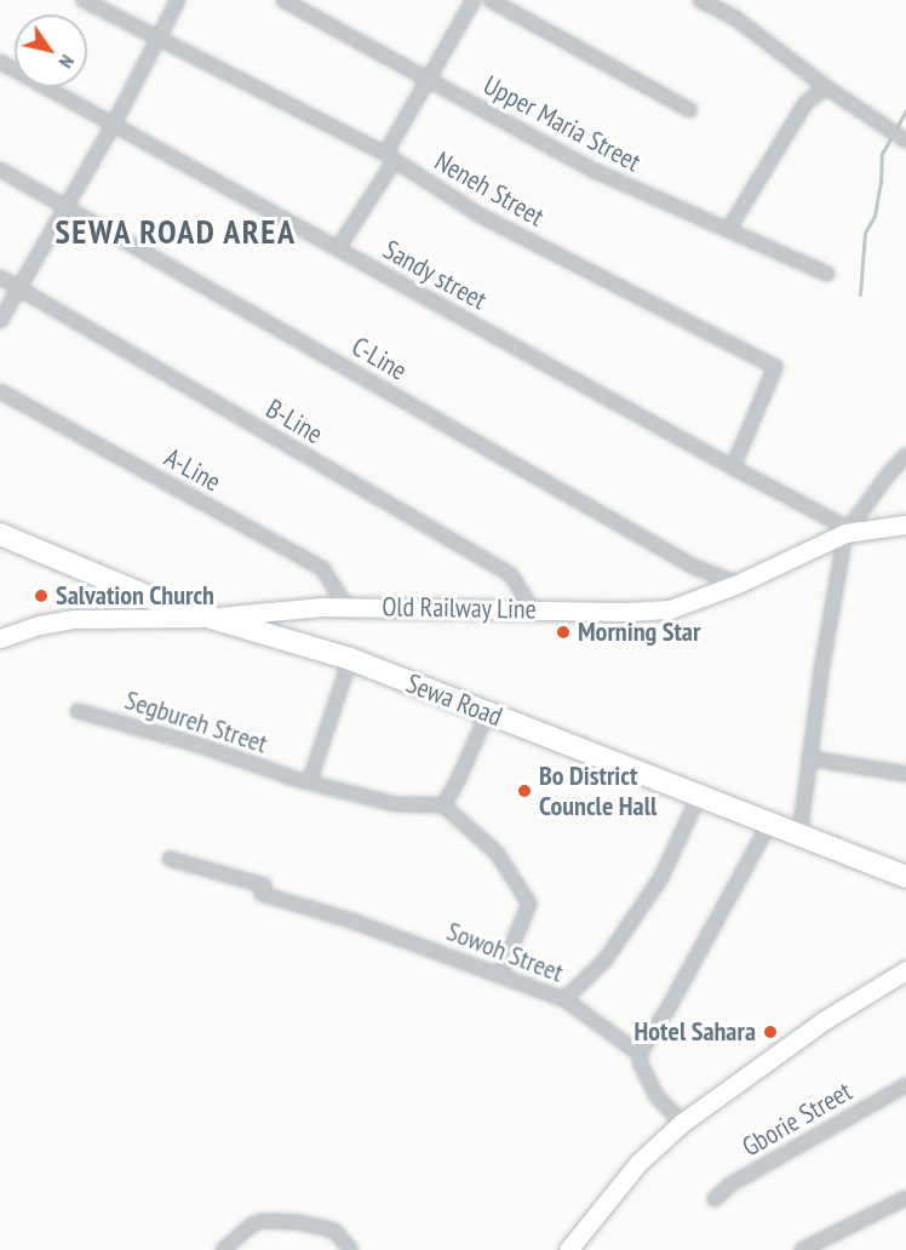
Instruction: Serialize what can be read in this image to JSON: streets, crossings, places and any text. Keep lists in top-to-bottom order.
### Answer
{
  "streets": {
    "main road": ["Sewa Road"],
    "street": [
      "Upper Maria Street",
      "Neneh Street",
      "Sandy street",
      "C-Line",
      "B-Line",
      "A-Line",
      "Old Railway Line",
      "Segbureh Street",
      "Sowoh Street",
      "Gborie Street"
    ]
  },
  "crossings": [
    ["Neneh Street", "Sandy street"],
    ["Sandy street", "Old Railway Line"],
    ["C-Line", "Old Railway Line"],
    ["B-Line", "Old Railway Line"],
    ["A-Line", "Old Railway Line"],
    ["Old Railway Line", "Sewa Road"]
  ],
  "districts": ["SEWA ROAD AREA"],
  "places": [
    "Salvation Church",
    "Morning Star",
    "Bo District Councle Hall",
    "Hotel Sahara"
  ],
  "north": "bottom right"
}
